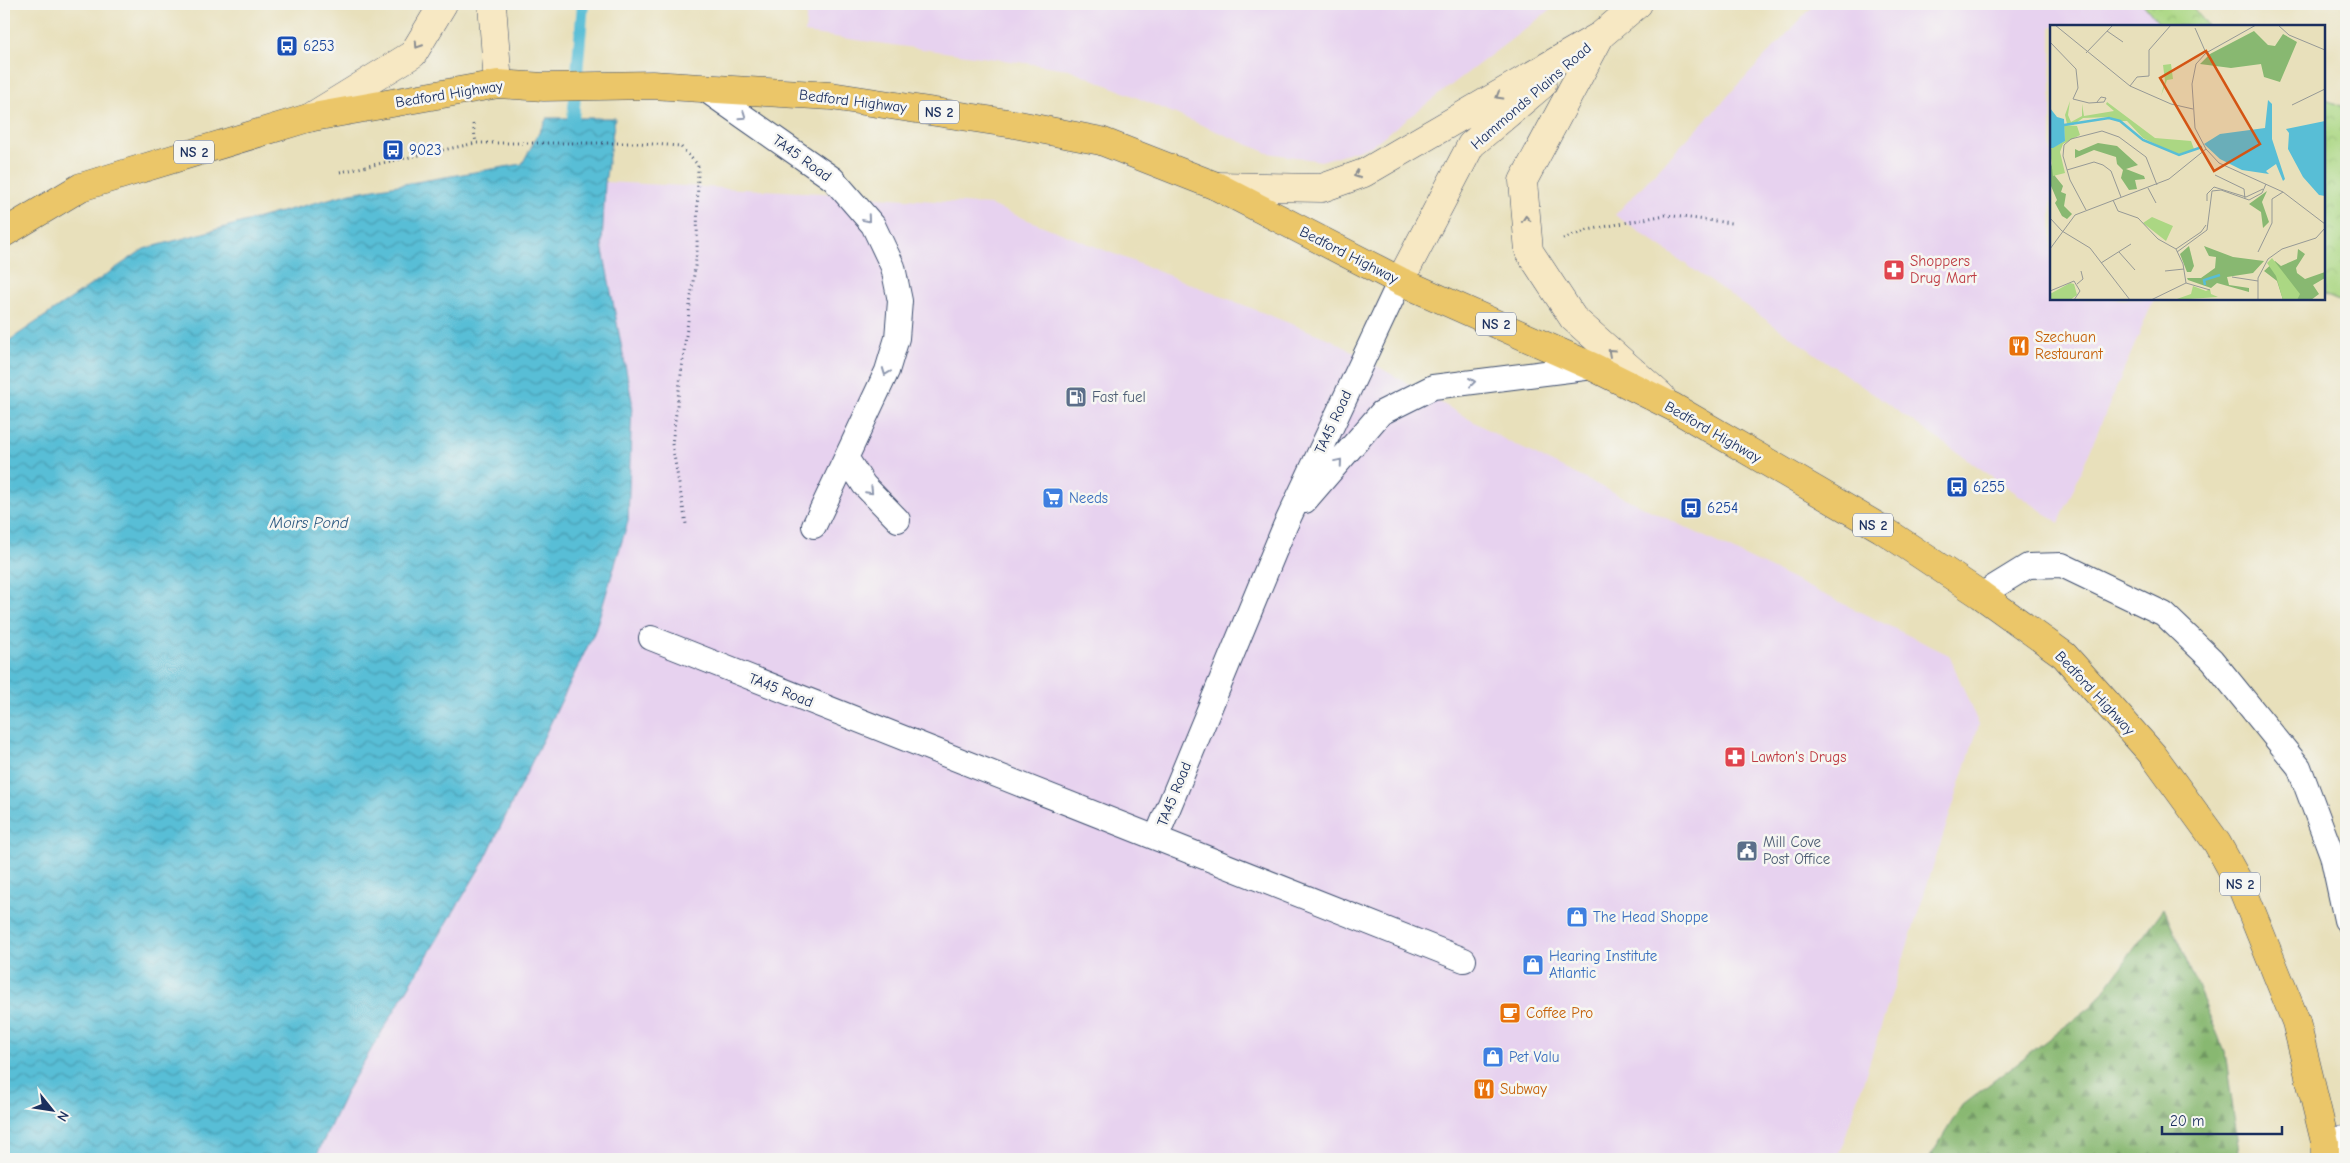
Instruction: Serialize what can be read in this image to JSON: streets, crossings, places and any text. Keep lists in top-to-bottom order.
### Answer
{
  "streets": {
    "main road": ["Bedford Highway", "Hammonds Plains Road", "NS 2"],
    "lane": ["TA45 Road"]
  },
  "crossings": [
    ["Bedford Highway", "Hammonds Plains Road"],
    ["Bedford Highway", "TA45 Road"],
    ["Hammonds Plains Road", "TA45 Road"]
  ],
  "water": ["Moirs Pond"],
  "places": {
    "bus stop": [
      "6253",
      "9023",
      "6255",
      "6254"
    ],
    "pharmacy": ["Shoppers Drug Mart", "Lawton's Drugs"],
    "restaurant": ["Szechuan Restaurant", "Subway"],
    "fuel station": ["Fast fuel"],
    "supermarket": ["Needs"],
    "public building": ["Mill Cove Post Office"],
    "shop": ["The Head Shoppe", "Hearing Institute Atlantic", "Pet Valu"],
    "cafe": ["Coffee Pro"]
  },
  "scale_bar": "20 m",
  "north": "bottom right"
}
